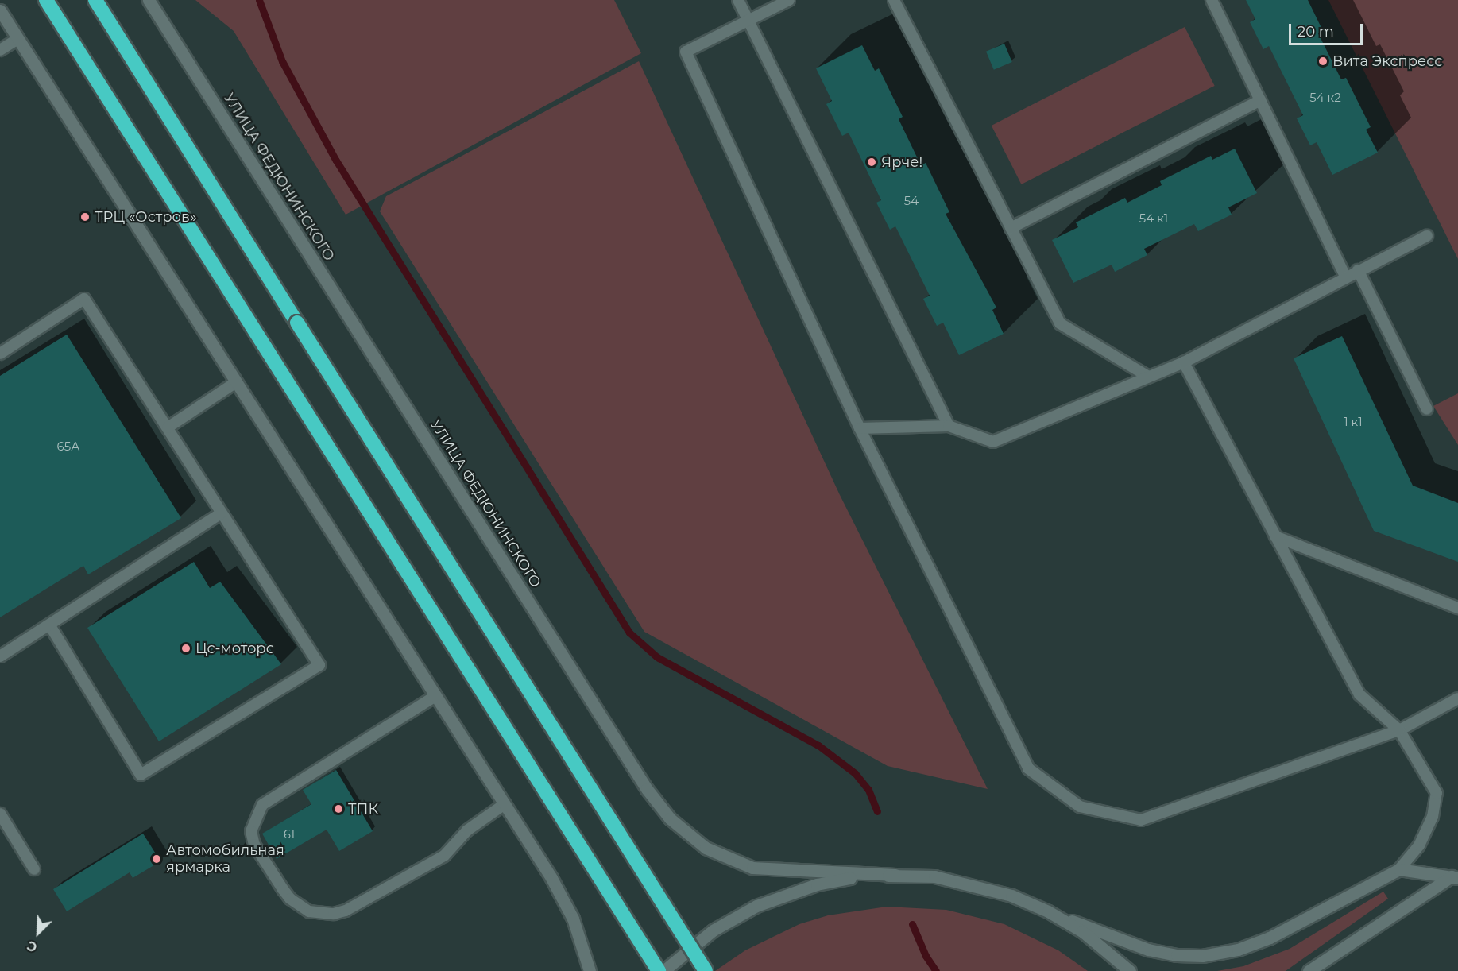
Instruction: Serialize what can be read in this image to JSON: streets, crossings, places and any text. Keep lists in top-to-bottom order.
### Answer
{
  "streets": {
    "main road": ["УЛИЦА ФЕДЮНИНСКОГО"]
  },
  "places": [
    "Вита Экспресс",
    "Ярче!",
    "ТРЦ «Остров»",
    "Цс-моторс",
    "ТПК",
    "Автомобильная ярмарка"
  ],
  "house_numbers": [
    "54 к2",
    "54",
    "54 к1",
    "1 к1",
    "65А",
    "61"
  ],
  "scale_bar": "20 m",
  "north": "bottom left"
}
